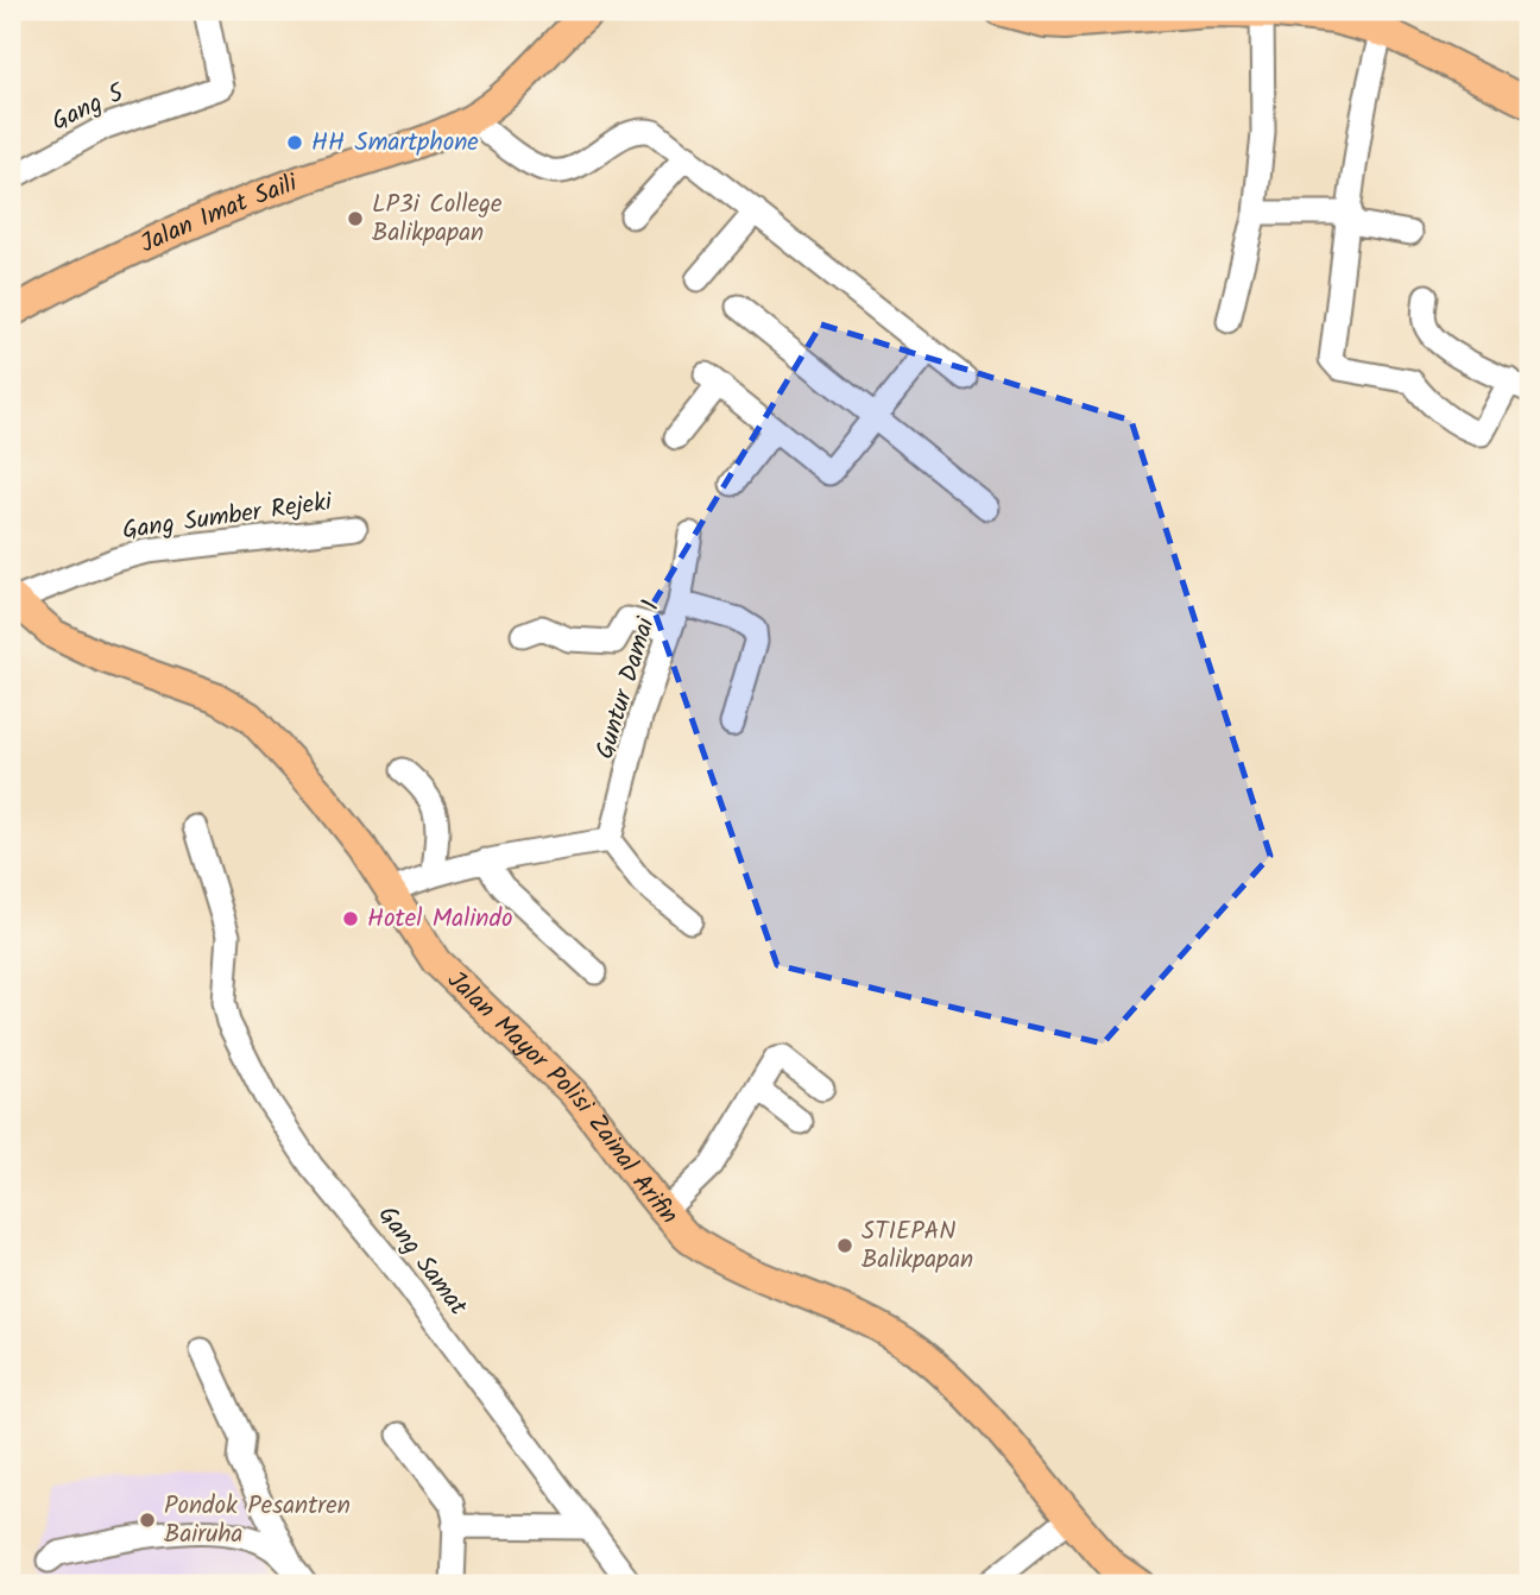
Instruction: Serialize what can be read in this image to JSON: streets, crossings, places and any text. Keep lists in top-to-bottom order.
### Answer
{
  "streets": {
    "main road": ["Jalan Imat Saili", "Jalan Mayor Polisi Zainal Arifin"],
    "street": [
      "Gang 5",
      "Gang Sumber Rejeki",
      "Guntur Damai 1",
      "Gang Samat"
    ]
  },
  "crossings": [
    ["Gang Sumber Rejeki", "Jalan Mayor Polisi Zainal Arifin"]
  ],
  "places": [
    "HH Smartphone",
    "LP3i College Balikpapan",
    "Hotel Malindo",
    "STIEPAN Balikpapan",
    "Pondok Pesantren Bairuha"
  ]
}
